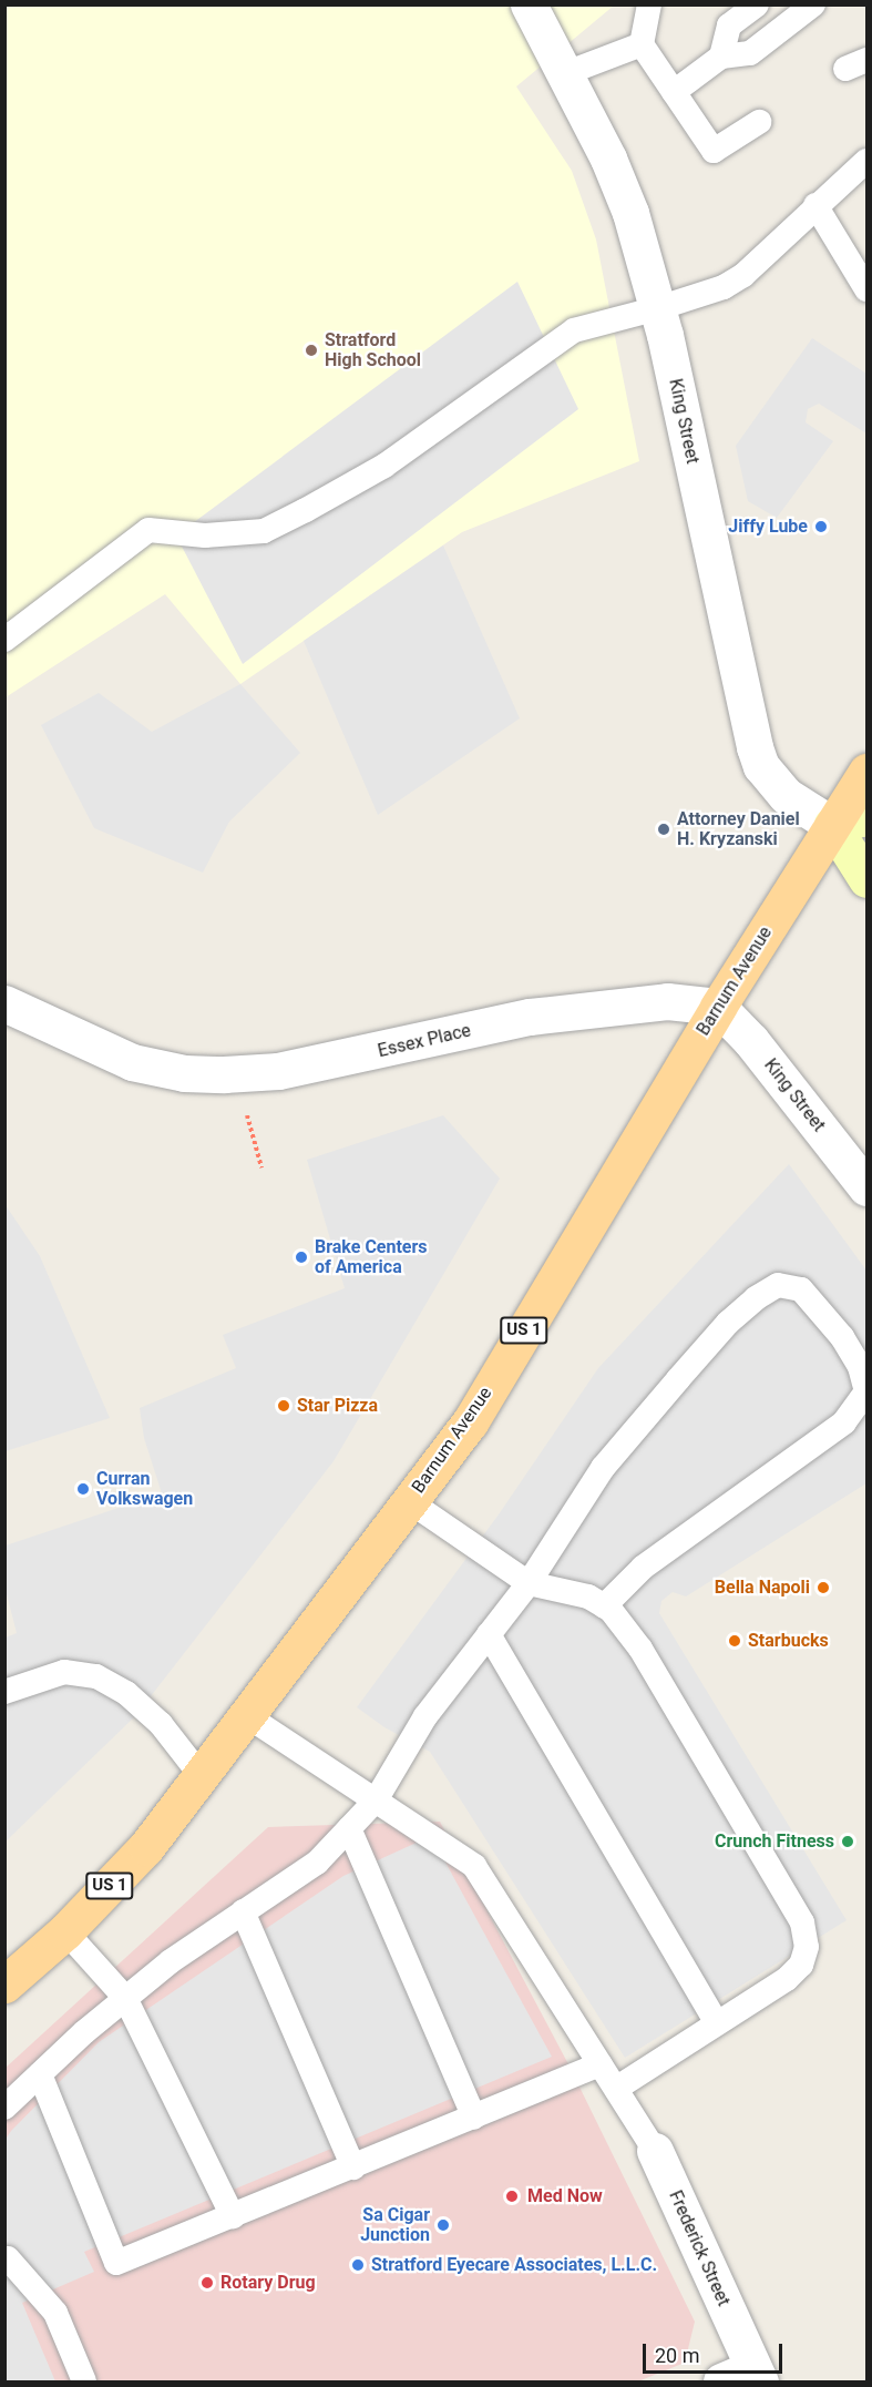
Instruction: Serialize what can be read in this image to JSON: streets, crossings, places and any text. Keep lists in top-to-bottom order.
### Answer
{
  "streets": {
    "main road": ["Barnum Avenue", "US 1"],
    "street": ["King Street", "Essex Place", "Frederick Street"]
  },
  "crossings": [
    ["King Street", "Barnum Avenue"],
    ["King Street", "Essex Place"],
    ["Barnum Avenue", "Essex Place"]
  ],
  "places": [
    "Stratford High School",
    "Jiffy Lube",
    "Attorney Daniel H. Kryzanski",
    "Brake Centers of America",
    "Star Pizza",
    "Curran Volkswagen",
    "Bella Napoli",
    "Starbucks",
    "Crunch Fitness",
    "Med Now",
    "Sa Cigar Junction",
    "Stratford Eyecare Associates, L.L.C.",
    "Rotary Drug"
  ],
  "scale_bar": "20 m"
}
